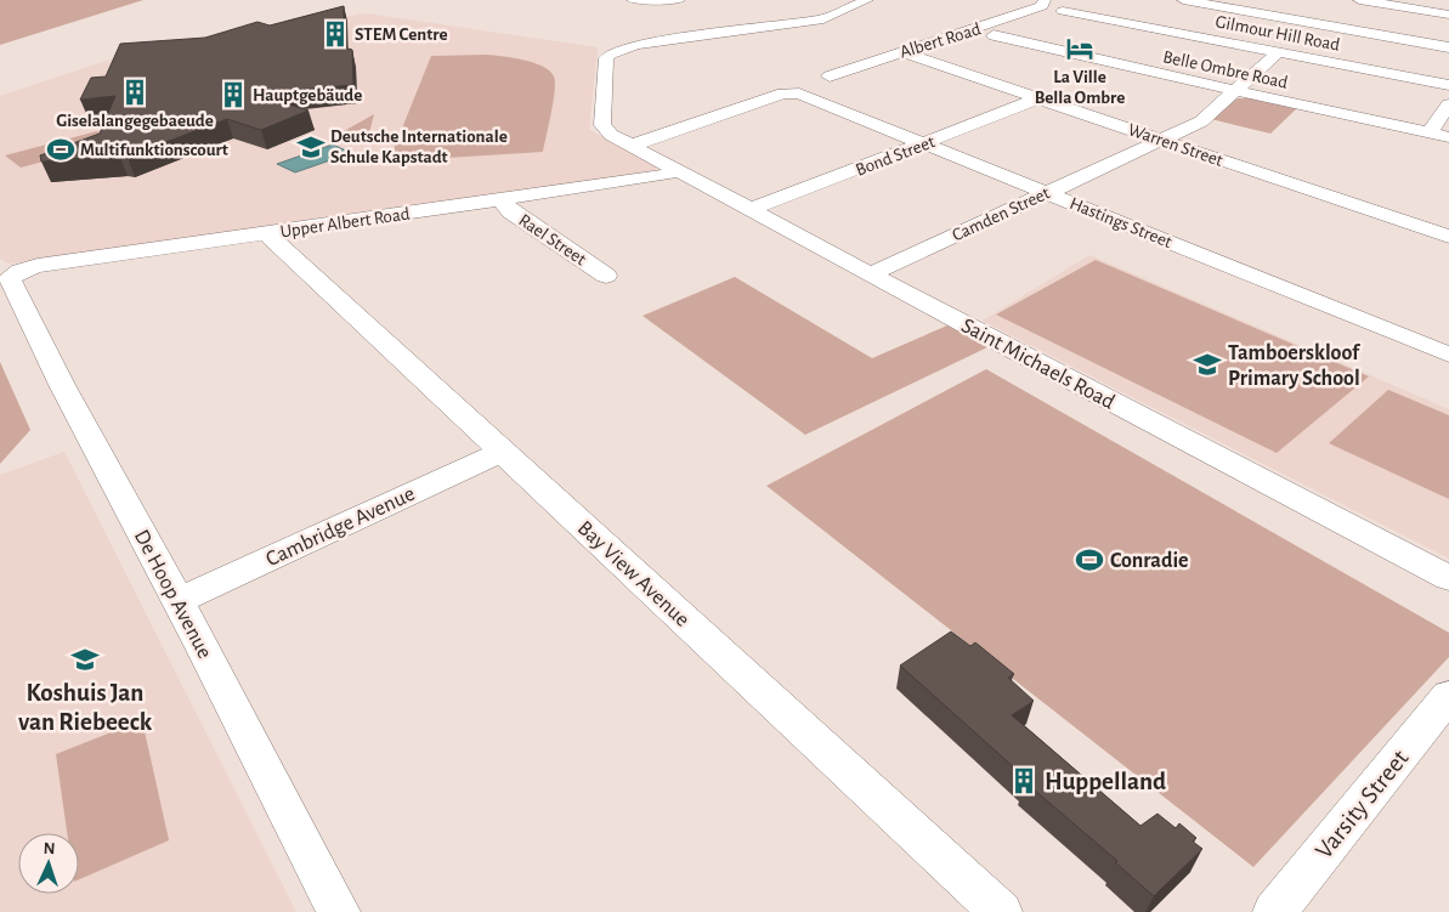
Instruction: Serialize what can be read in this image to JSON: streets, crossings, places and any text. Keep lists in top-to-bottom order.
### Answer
{
  "streets": {
    "street": [
      "Gilmour Hill Road",
      "Albert Road",
      "Belle Ombre Road",
      "Warren Street",
      "Bond Street",
      "Camden Street",
      "Upper Albert Road",
      "Hastings Street",
      "Rael Street",
      "Saint Michaels Road",
      "Cambridge Avenue",
      "Bay View Avenue",
      "De Hoop Avenue",
      "Varsity Street"
    ]
  },
  "crossings": [
    ["Gilmour Hill Road", "Camden Street"],
    ["Albert Road", "Warren Street"],
    ["Belle Ombre Road", "Camden Street"],
    ["Warren Street", "Bond Street"],
    ["Warren Street", "Camden Street"],
    ["Bond Street", "Hastings Street"],
    ["Bond Street", "Saint Michaels Road"],
    ["Camden Street", "Hastings Street"],
    ["Camden Street", "Saint Michaels Road"],
    ["Upper Albert Road", "Rael Street"],
    ["Upper Albert Road", "Saint Michaels Road"],
    ["Upper Albert Road", "Bay View Avenue"],
    ["Upper Albert Road", "De Hoop Avenue"],
    ["Hastings Street", "Saint Michaels Road"],
    ["Cambridge Avenue", "Bay View Avenue"],
    ["Cambridge Avenue", "De Hoop Avenue"]
  ],
  "places": {
    "building": [
      "STEM Centre",
      "Giselalangegebaeude",
      "Hauptgebäude",
      "Huppelland"
    ],
    "hotel": ["La Ville Bella Ombre"],
    "school or university": ["Deutsche Internationale Schule Kapstadt", "Tamboerskloof Primary School", "Koshuis Jan van Riebeeck"],
    "sports": ["Multifunktionscourt", "Conradie"]
  },
  "north": "top"
}
